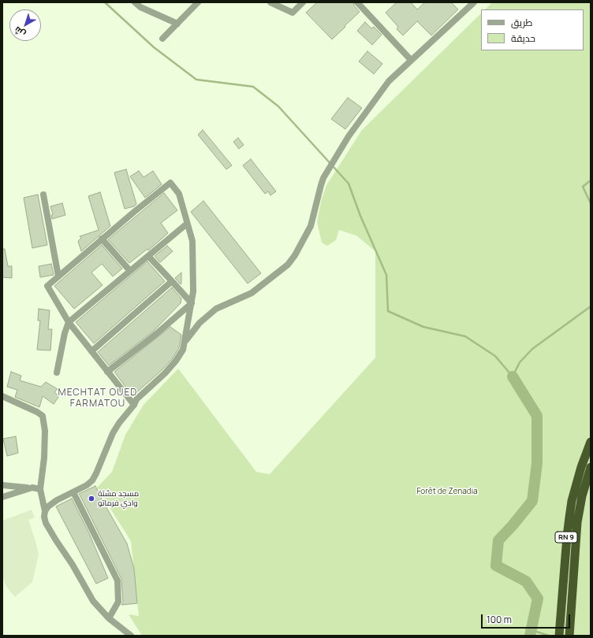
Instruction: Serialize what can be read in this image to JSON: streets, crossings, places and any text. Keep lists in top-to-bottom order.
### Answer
{
  "streets": {
    "highway": ["RN 9"]
  },
  "districts": ["MECHTAT OUED FARMATOU"],
  "parks": ["Forêt de Zenadia"],
  "places": ["مسجد مشتة وادي فرماتو"],
  "legend": ["طريق", "حديقة"],
  "scale_bar": "100 m",
  "north": "bottom left"
}
